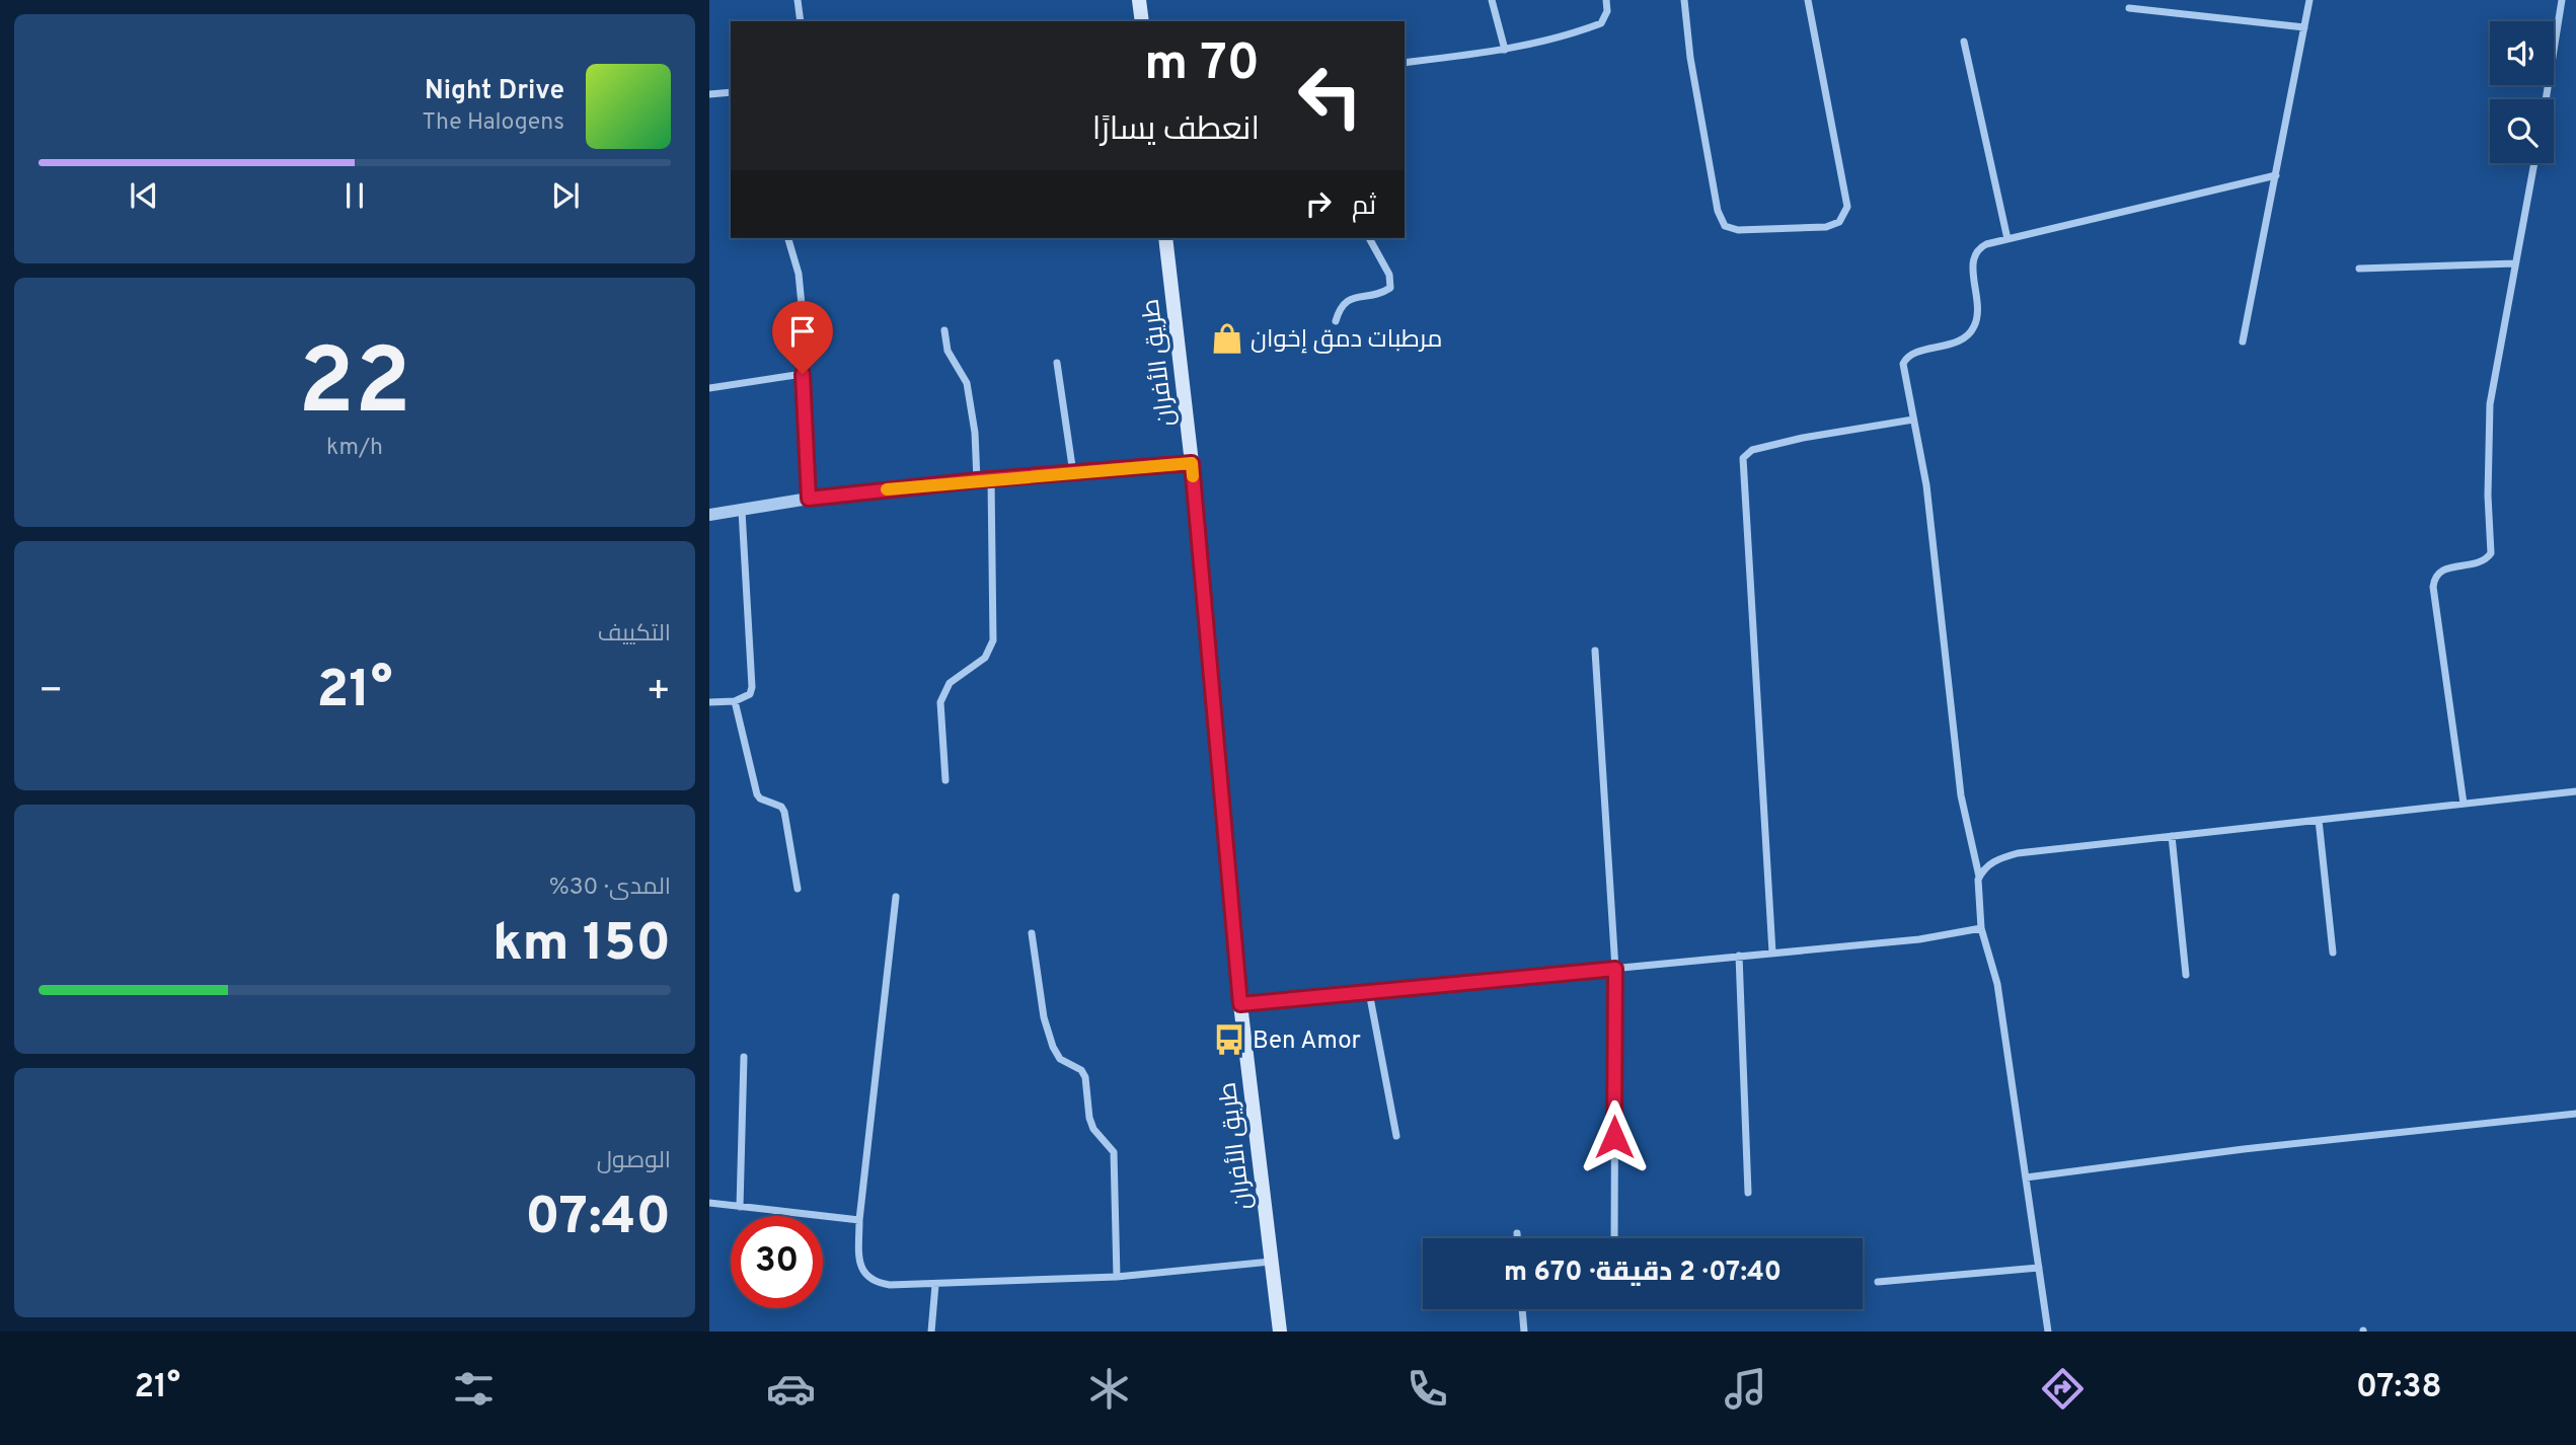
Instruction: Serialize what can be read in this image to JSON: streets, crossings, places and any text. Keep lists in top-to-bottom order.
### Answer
{
  "streets": {
    "main road": ["طريق الأفران"]
  },
  "places": {
    "shop": ["مرطبات دمق إخوان"],
    "bus stop": ["Ben Amor"]
  },
  "page": {
    "turn": ["70 m", "انعطف يسارًا"],
    "song": ["Night Drive", "The Halogens"],
    "then": "ثم",
    "tile": [
      ["22", "km/h"],
      "التكييف",
      ["المدى · 30%", "150 km"],
      ["الوصول", "07:40"]
    ],
    "heat": ["−", "21°", "+"],
    "limit": "30",
    "trip": "07:40 · 2 دقيقة · 670 m",
    "tabs": ["07:38", "21°"]
  }
}
